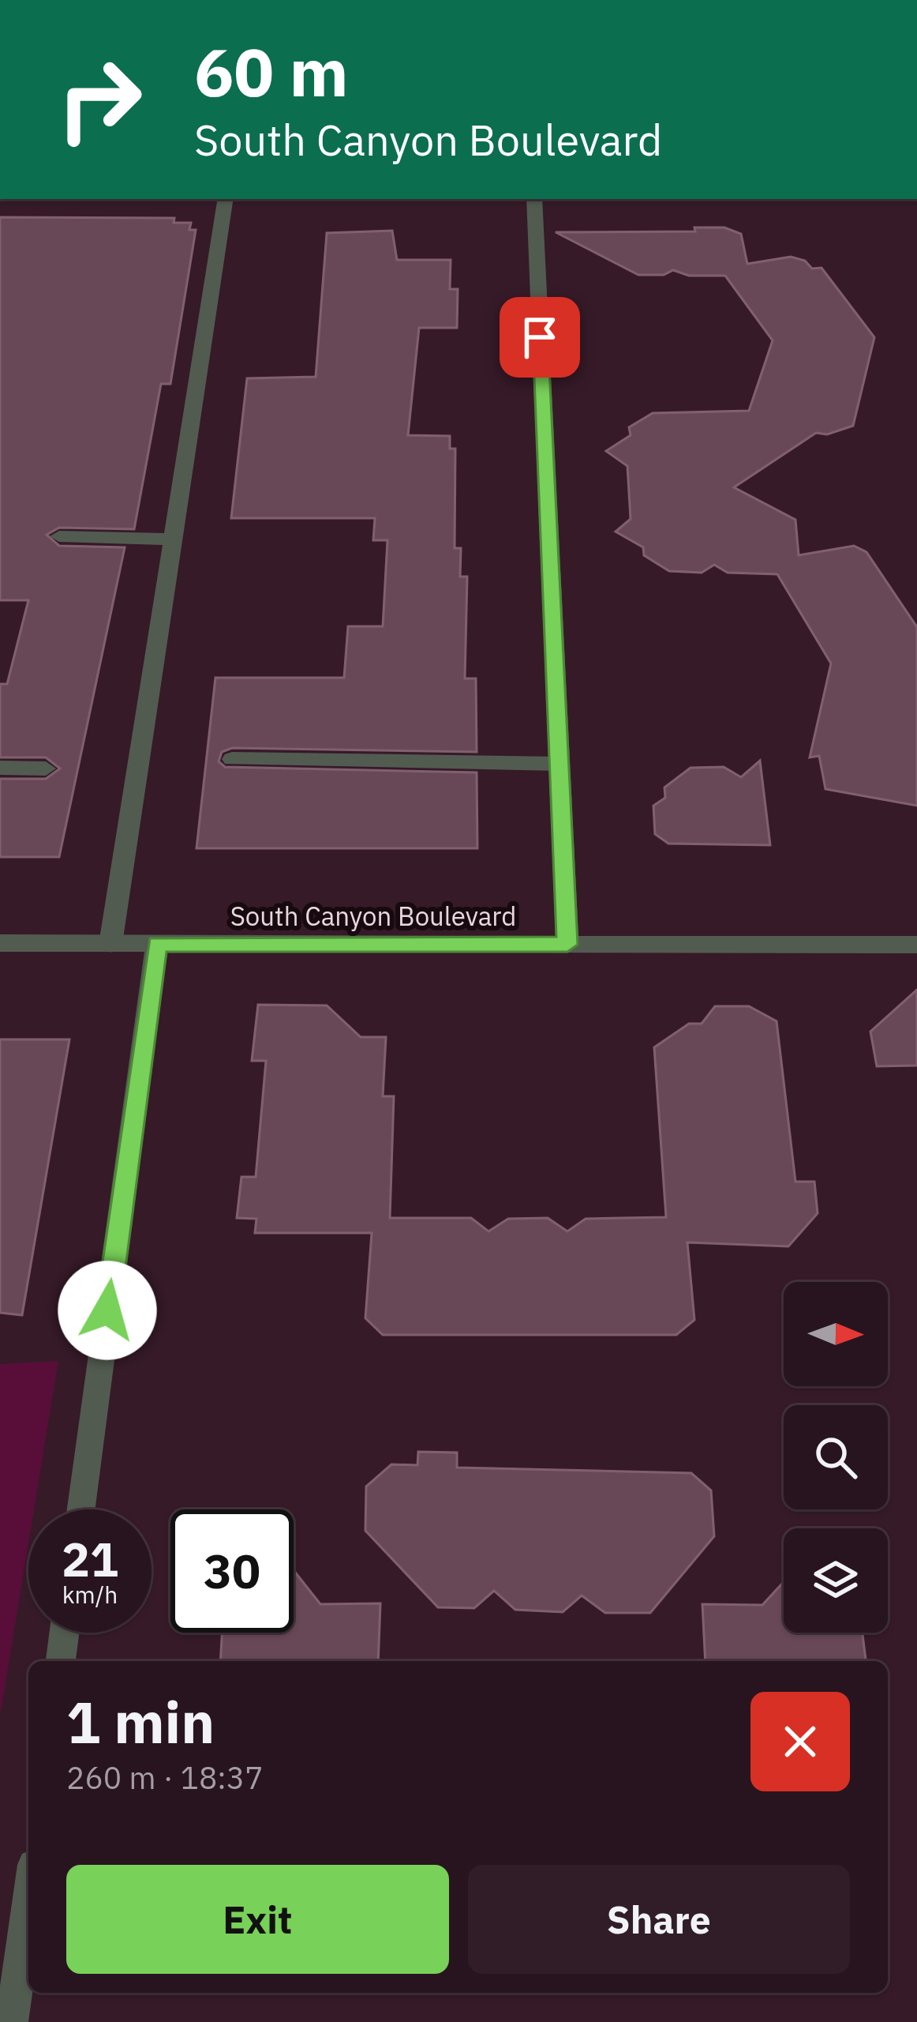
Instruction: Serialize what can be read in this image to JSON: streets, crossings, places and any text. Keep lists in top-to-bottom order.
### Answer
{
  "streets": {
    "street": ["South Canyon Boulevard"]
  },
  "north": "right",
  "page": {
    "turn": ["60 m", "South Canyon Boulevard"],
    "speed": "21 km/h",
    "limit": "30",
    "heading": ["1 min", "260 m · 18:37"],
    "buttons": ["Exit", "Share"]
  }
}
